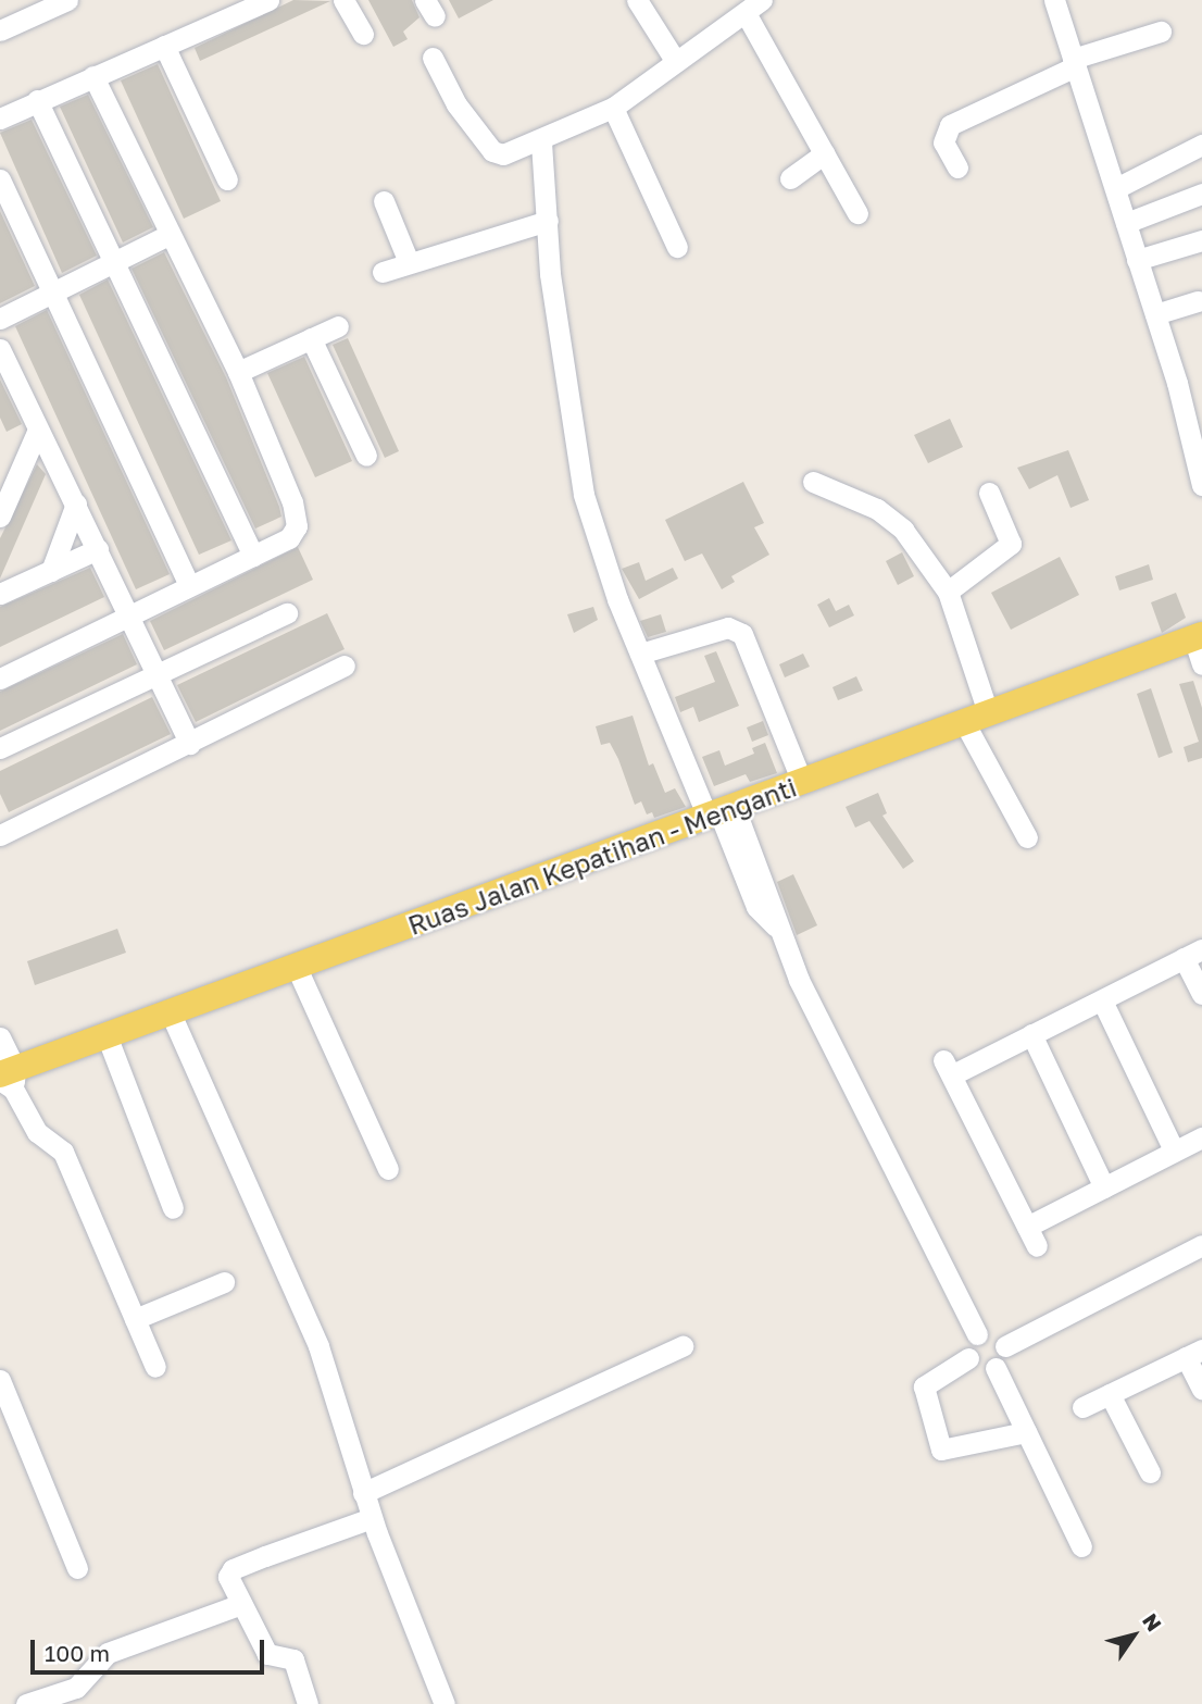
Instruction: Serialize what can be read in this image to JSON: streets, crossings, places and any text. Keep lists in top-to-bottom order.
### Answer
{
  "streets": {
    "main road": ["Ruas Jalan Kepatihan - Menganti"]
  },
  "scale_bar": "100 m",
  "north": "top right"
}
